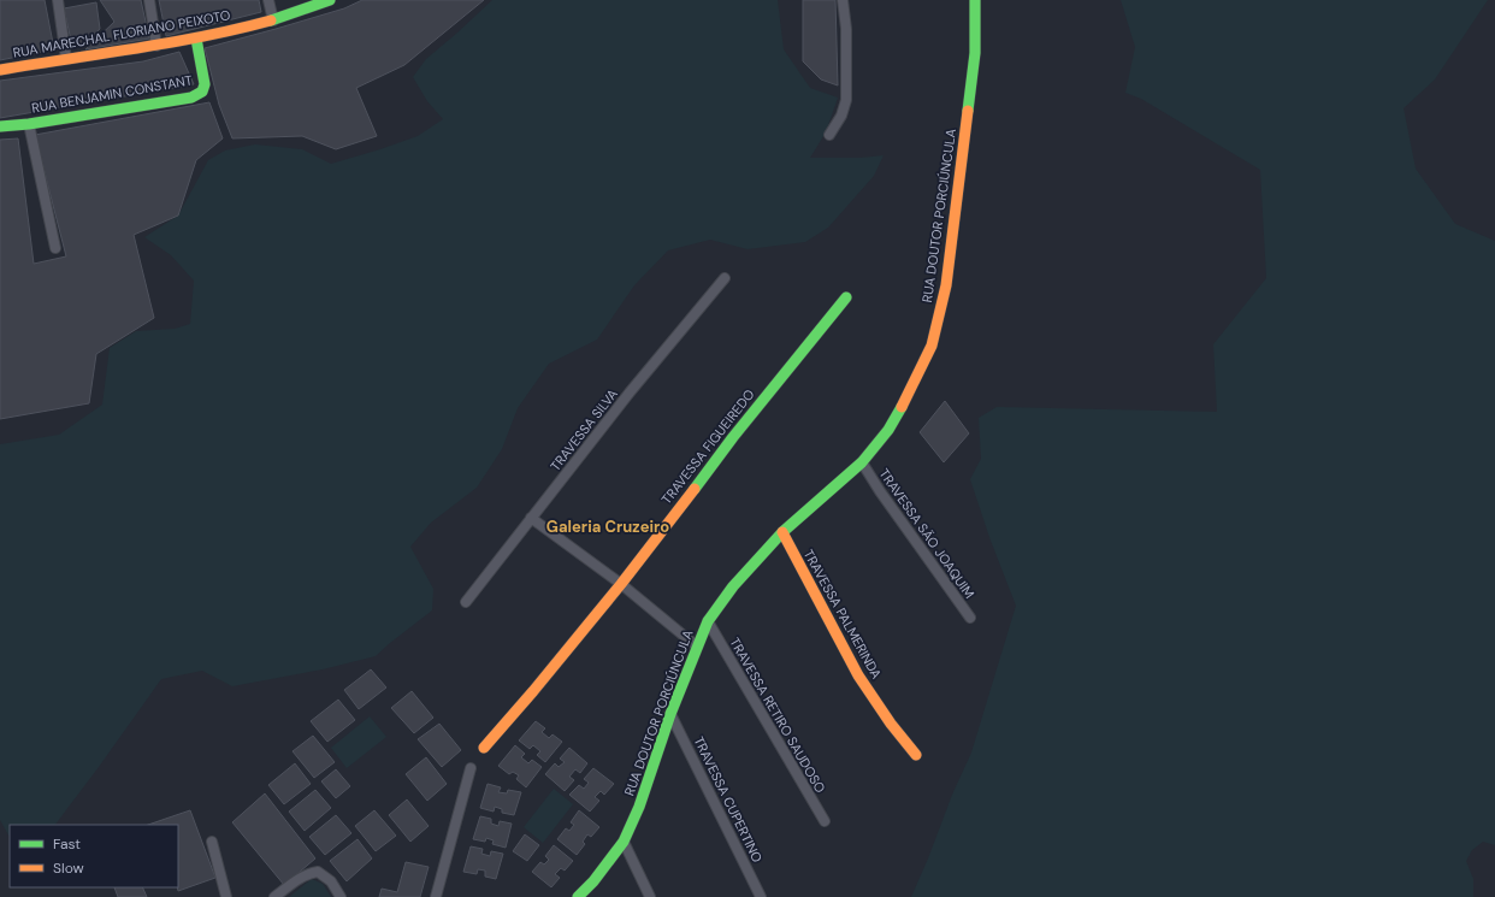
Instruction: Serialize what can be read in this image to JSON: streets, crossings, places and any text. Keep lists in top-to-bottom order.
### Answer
{
  "streets": {
    "main road": [
      "RUA MARECHAL FLORIANO PEIXOTO",
      "RUA BENJAMIN CONSTANT",
      "RUA DOUTOR PORCIÚNCULA",
      "TRAVESSA FIGUEIREDO",
      "TRAVESSA PALMERINDA"
    ],
    "street": [
      "TRAVESSA SILVA",
      "TRAVESSA SÃO JOAQUIM",
      "TRAVESSA RETIRO SAUDOSO",
      "TRAVESSA CUPERTINO"
    ]
  },
  "crossings": [
    ["RUA MARECHAL FLORIANO PEIXOTO", "RUA BENJAMIN CONSTANT"],
    ["RUA DOUTOR PORCIÚNCULA", "TRAVESSA SÃO JOAQUIM"],
    ["RUA DOUTOR PORCIÚNCULA", "TRAVESSA PALMERINDA"],
    ["RUA DOUTOR PORCIÚNCULA", "TRAVESSA RETIRO SAUDOSO"],
    ["RUA DOUTOR PORCIÚNCULA", "TRAVESSA CUPERTINO"]
  ],
  "districts": ["Galeria Cruzeiro"],
  "legend": ["Fast", "Slow"]
}
